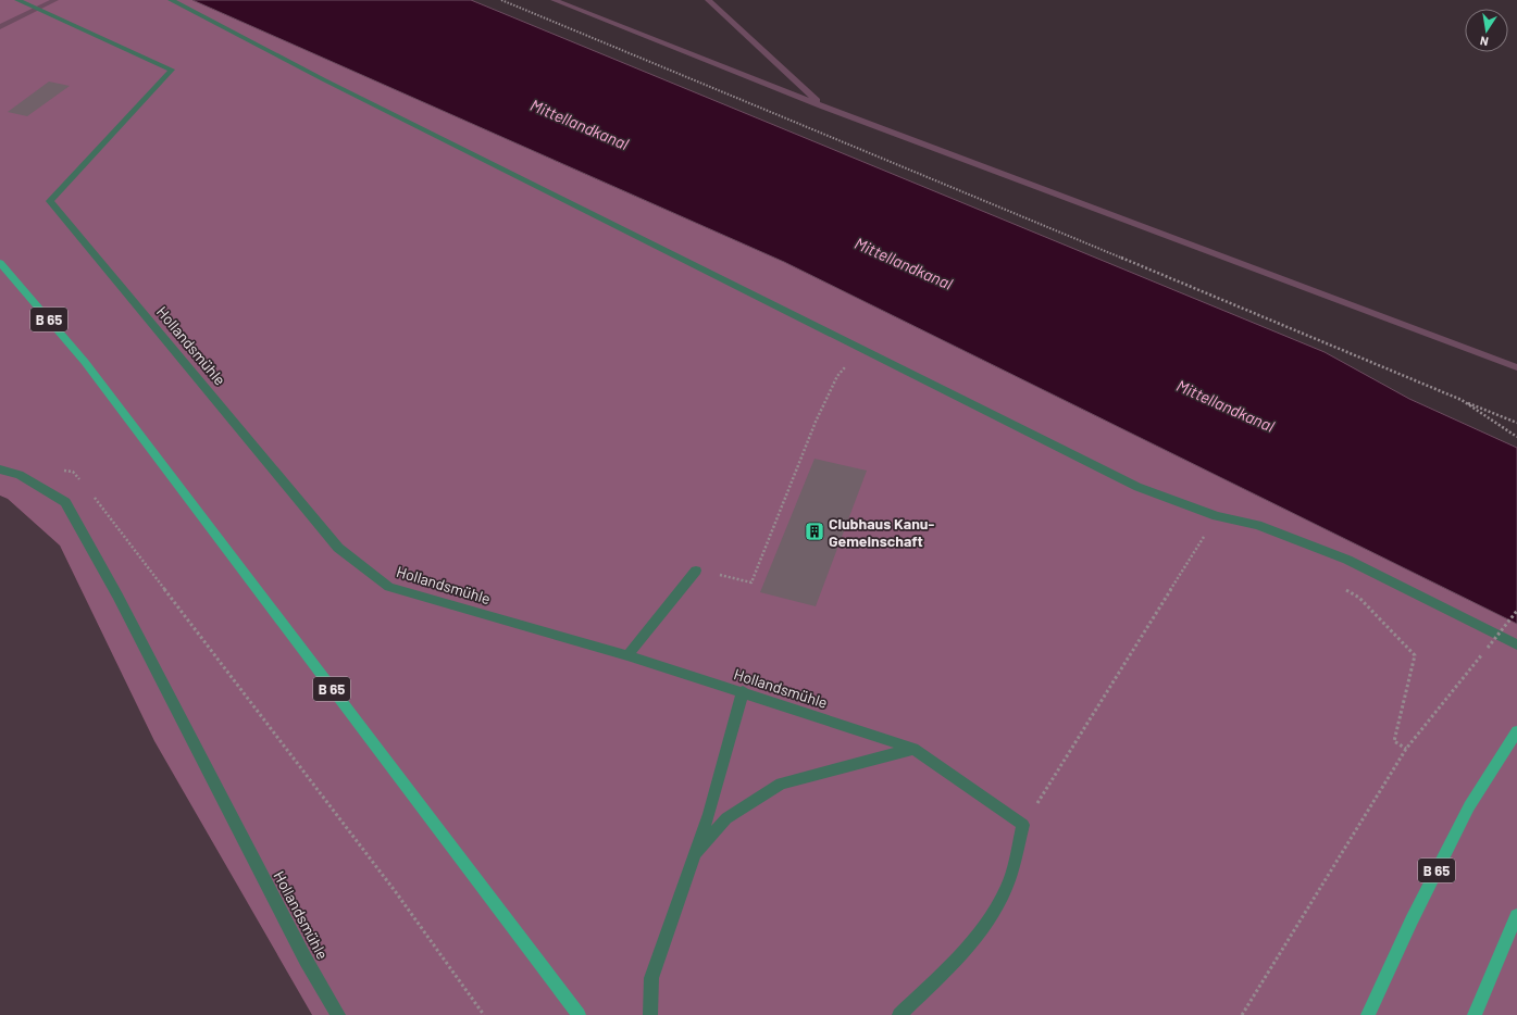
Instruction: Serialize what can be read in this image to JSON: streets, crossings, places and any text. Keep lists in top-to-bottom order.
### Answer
{
  "streets": {
    "main road": ["B 65"],
    "lane": ["Hollandsmühle"]
  },
  "water": ["Mittellandkanal"],
  "places": {
    "building": ["Clubhaus Kanu- Gemeinschaft"]
  },
  "north": "bottom"
}
